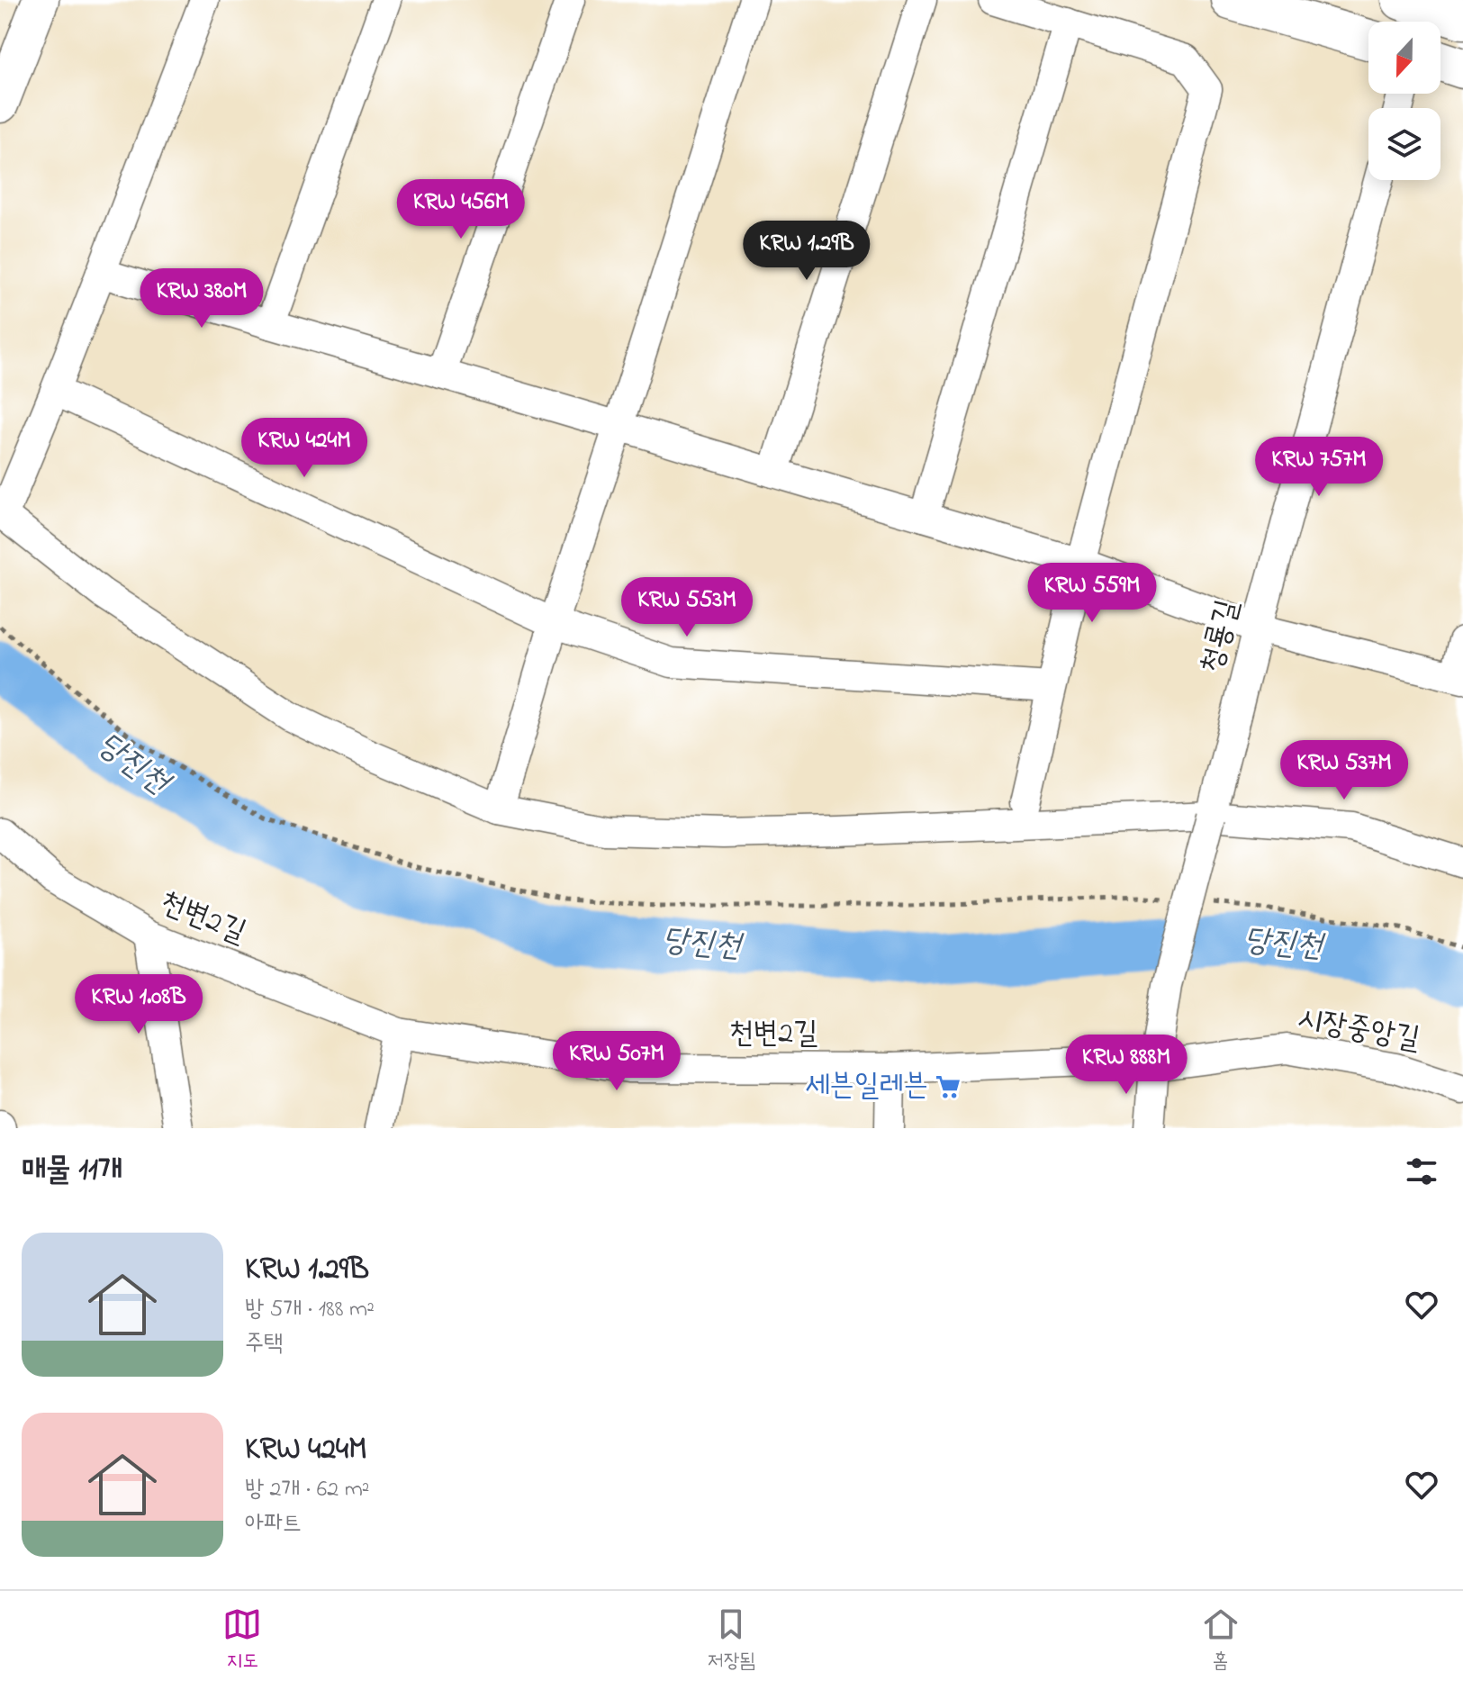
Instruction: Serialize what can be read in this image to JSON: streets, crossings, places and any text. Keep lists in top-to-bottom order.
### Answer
{
  "streets": {
    "street": ["청룡길", "천변2길", "시장중앙길"]
  },
  "crossings": [
    ["청룡길", "천변2길"],
    ["청룡길", "시장중앙길"],
    ["천변2길", "시장중앙길"]
  ],
  "water": ["당진천"],
  "places": {
    "supermarket": ["세븐일레븐"]
  },
  "north": "bottom",
  "page": {
    "price": [
      "KRW 456M",
      "KRW 1.29B",
      "KRW 380M",
      "KRW 424M",
      "KRW 757M",
      "KRW 559M",
      "KRW 553M",
      "KRW 537M",
      "KRW 1.08B",
      "KRW 507M",
      "KRW 888M"
    ],
    "heading": "매물 11개",
    "list": [
      {
        "name": "KRW 1.29B",
        "note": "방 5개 · 188 m² · 주택"
      },
      {
        "name": "KRW 424M",
        "note": "방 2개 · 62 m² · 아파트"
      }
    ],
    "tabs": ["지도", "저장됨", "홈"]
  }
}
